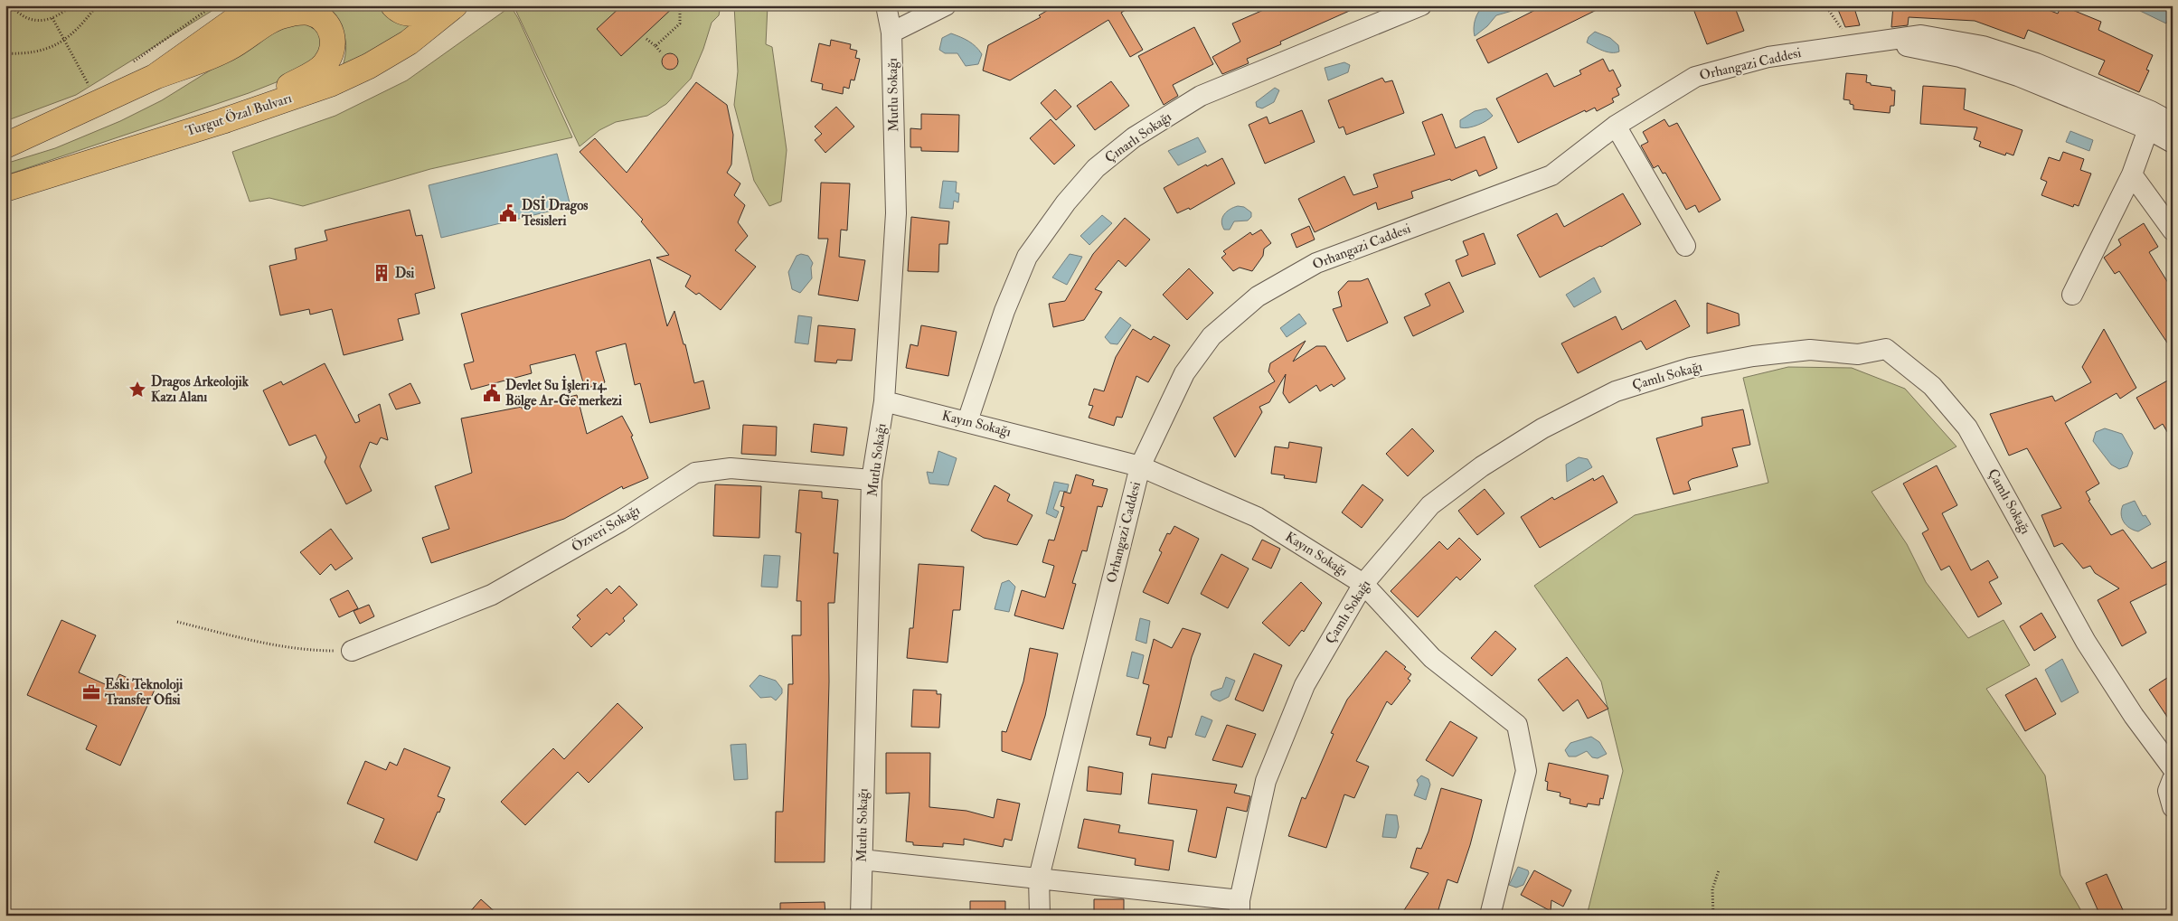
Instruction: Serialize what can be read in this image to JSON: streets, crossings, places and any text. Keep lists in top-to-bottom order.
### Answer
{
  "streets": {
    "highway": ["Turgut Özal Bulvarı"],
    "street": [
      "Orhangazi Caddesi",
      "Mutlu Sokağı",
      "Çınarlı Sokağı",
      "Çamlı Sokağı",
      "Kayın Sokağı",
      "Özveri Sokağı"
    ]
  },
  "crossings": [
    ["Orhangazi Caddesi", "Kayın Sokağı"],
    ["Mutlu Sokağı", "Kayın Sokağı"],
    ["Mutlu Sokağı", "Özveri Sokağı"],
    ["Çınarlı Sokağı", "Kayın Sokağı"],
    ["Çamlı Sokağı", "Kayın Sokağı"]
  ],
  "places": {
    "public building": ["DSİ Dragos Tesisleri", "Devlet Su İşleri 14. Bölge Ar-Ge merkezi"],
    "building": ["Dsi"],
    "place": ["Dragos Arkeolojik Kazı Alanı"],
    "office": ["Eski Teknoloji Transfer Ofisi"]
  }
}
